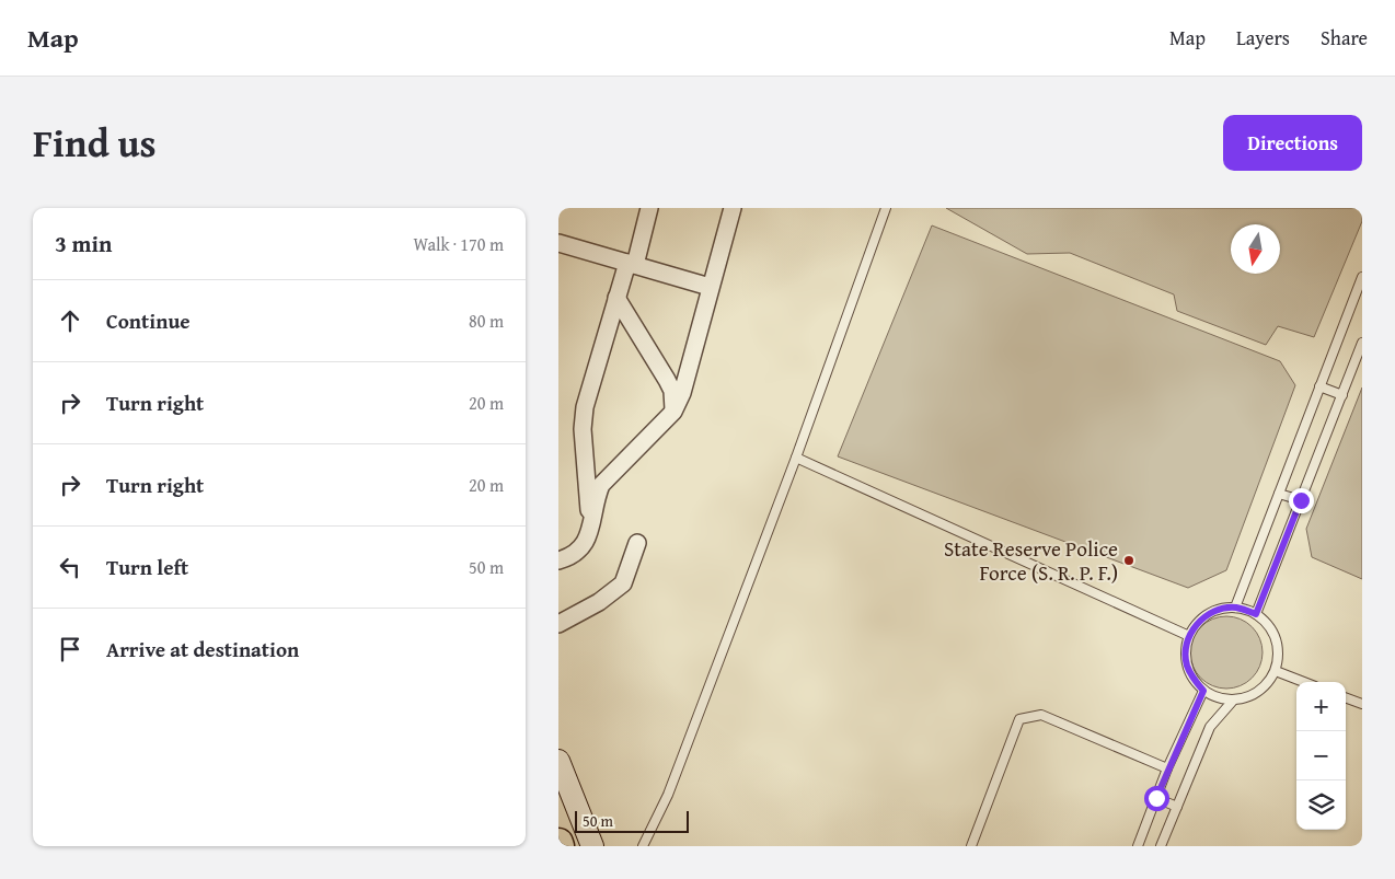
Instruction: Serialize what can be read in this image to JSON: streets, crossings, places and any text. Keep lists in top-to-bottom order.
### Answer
{
  "places": ["State Reserve Police Force (S. R. P. F.)"],
  "scale_bar": "50 m",
  "north": "bottom",
  "page": {
    "header": "Map",
    "nav": ["Map", "Layers", "Share"],
    "title": "Find us",
    "buttons": "Directions",
    "heading": ["3 min", "Walk · 170 m"],
    "list": [
      ["Continue", "80 m"],
      ["Turn right", "20 m"],
      ["Turn right", "20 m"],
      ["Turn left", "50 m"],
      "Arrive at destination"
    ],
    "map_buttons": ["+", "−"],
    "scale": "50 m"
  }
}
